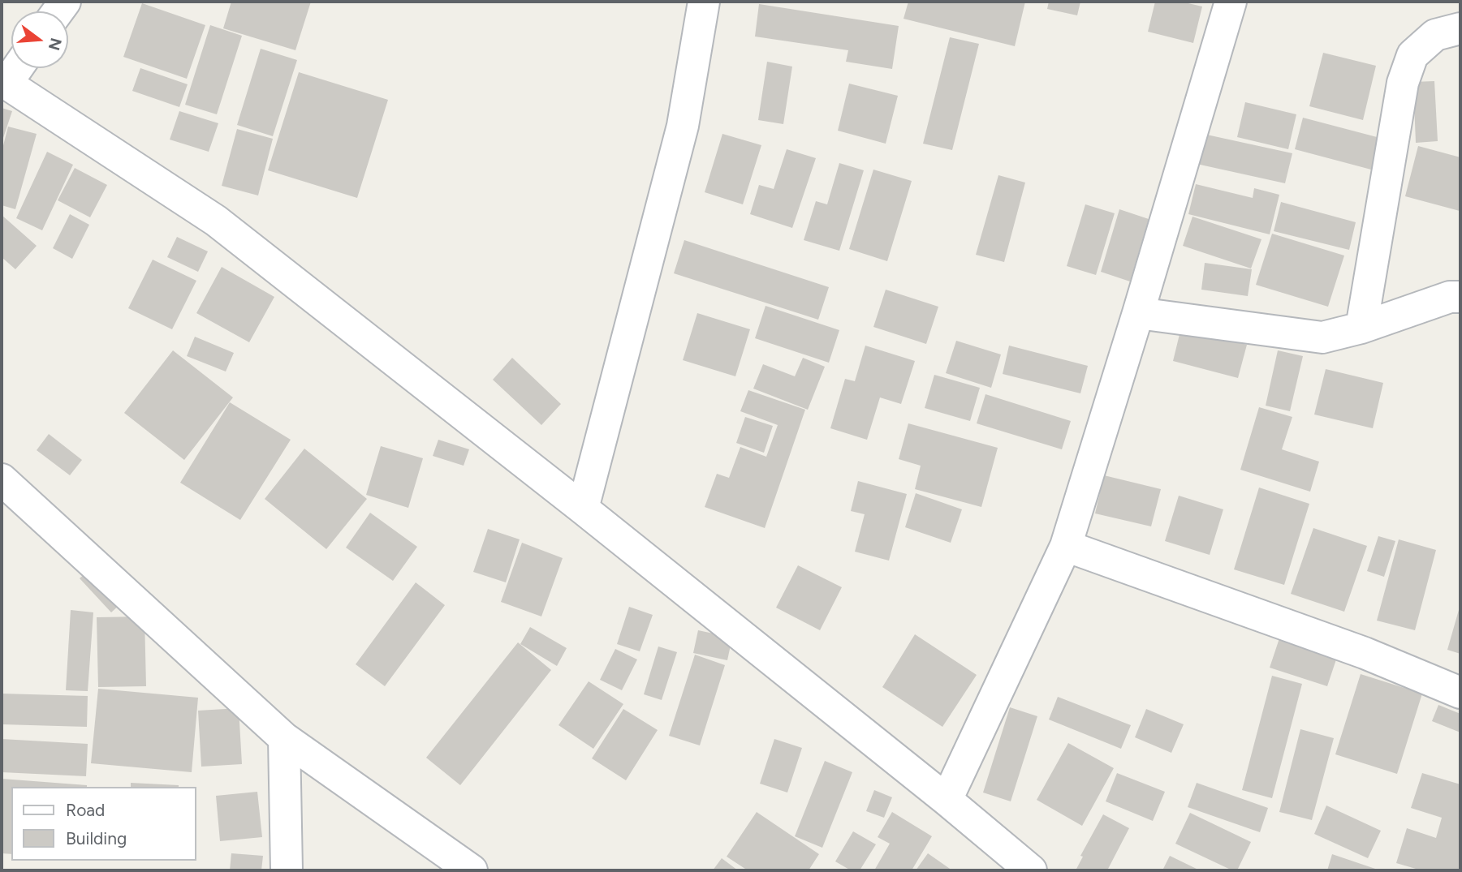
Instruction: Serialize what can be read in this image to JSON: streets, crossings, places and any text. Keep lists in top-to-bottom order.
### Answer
{
  "legend": ["Road", "Building"],
  "north": "right"
}
